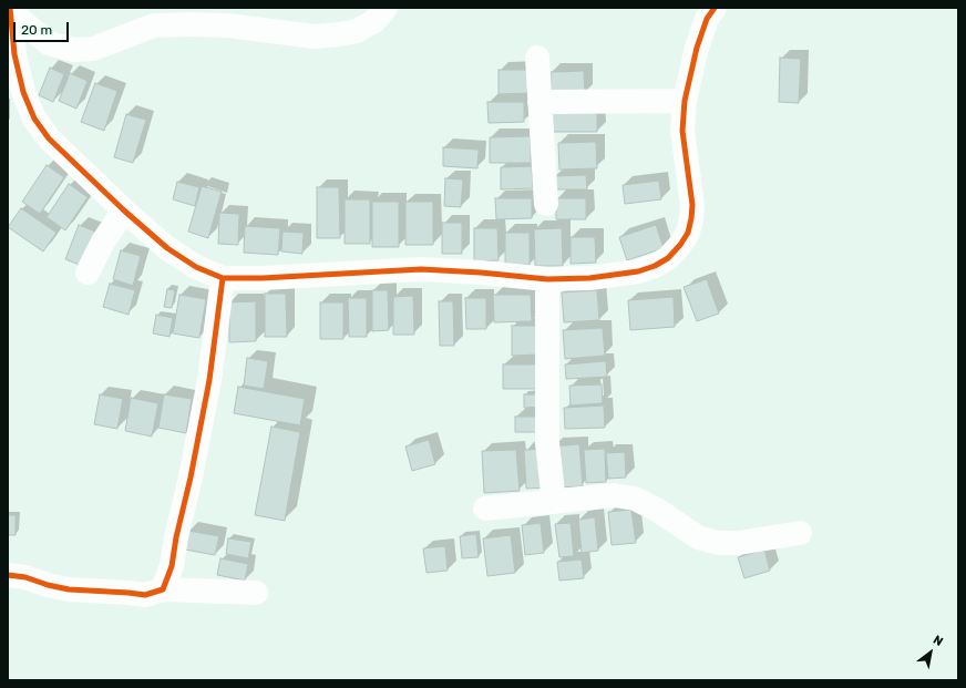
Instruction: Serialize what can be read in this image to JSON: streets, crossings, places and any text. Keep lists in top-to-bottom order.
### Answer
{
  "scale_bar": "20 m",
  "north": "top right"
}
